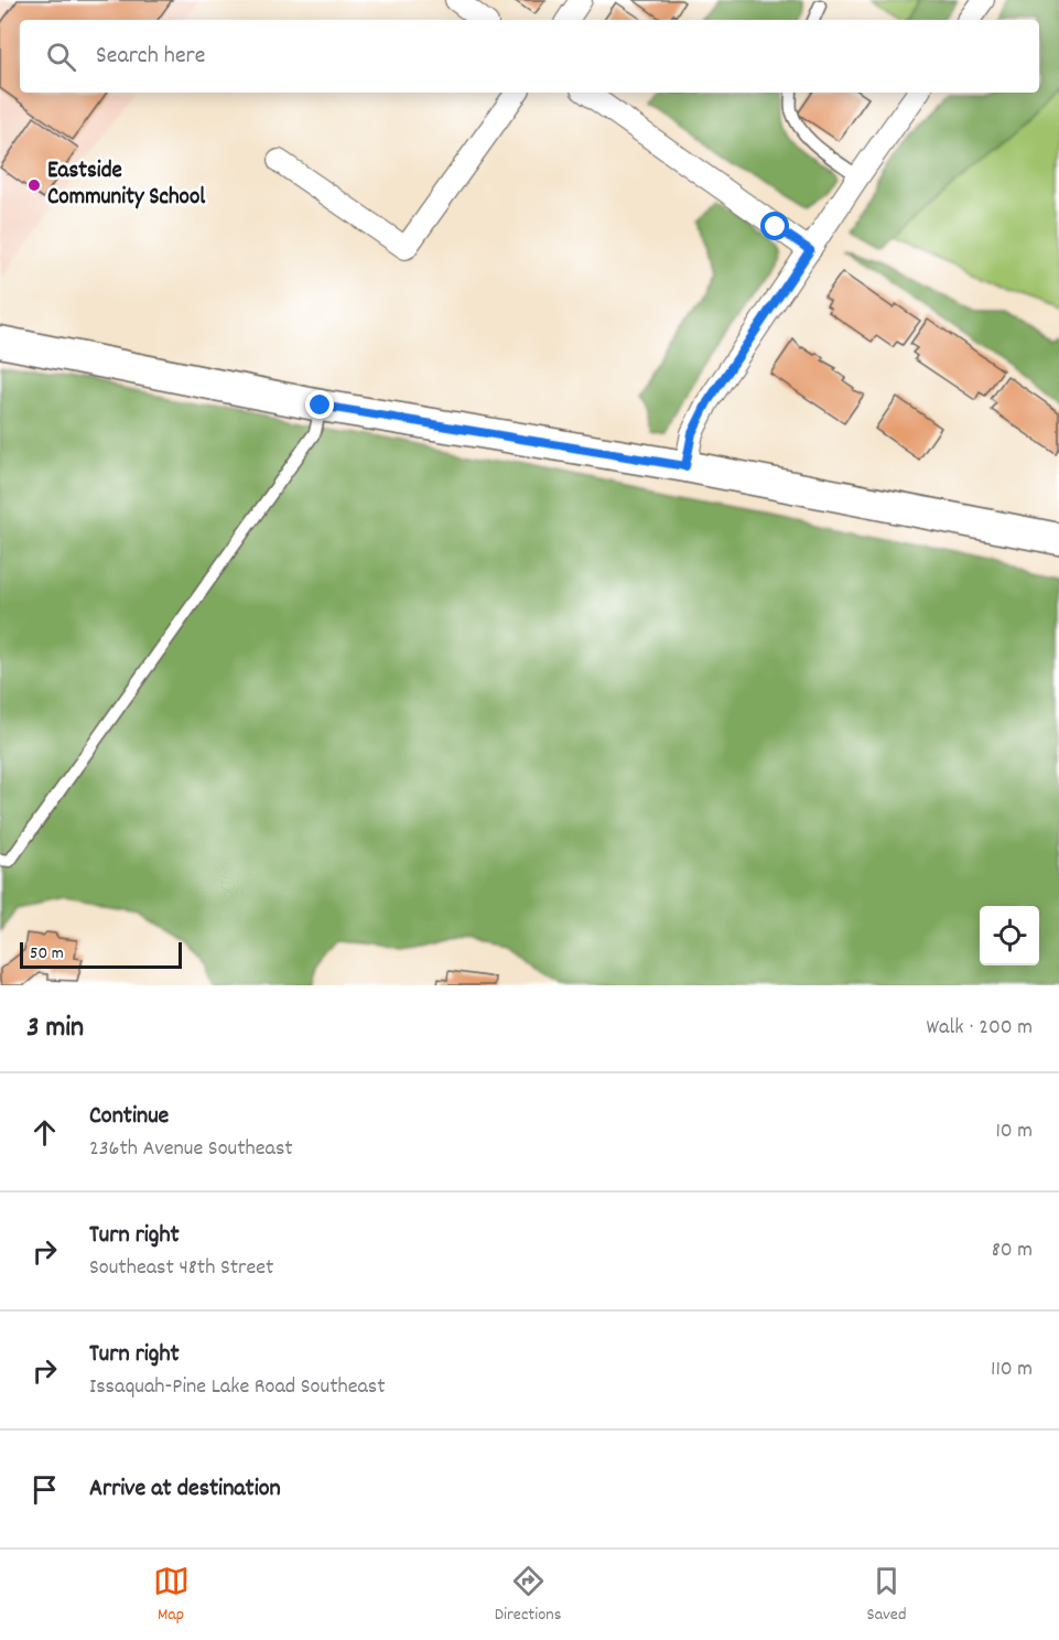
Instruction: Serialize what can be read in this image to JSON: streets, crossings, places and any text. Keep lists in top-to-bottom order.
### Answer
{
  "places": ["Eastside Community School"],
  "scale_bar": "50 m",
  "page": {
    "search": "Search here",
    "scale": "50 m",
    "heading": ["3 min", "Walk · 200 m"],
    "list": [
      ["Continue", "236th Avenue Southeast", "10 m"],
      ["Turn right", "Southeast 48th Street", "80 m"],
      ["Turn right", "Issaquah-Pine Lake Road Southeast", "110 m"],
      "Arrive at destination"
    ],
    "nav": ["Map", "Directions", "Saved"]
  }
}
